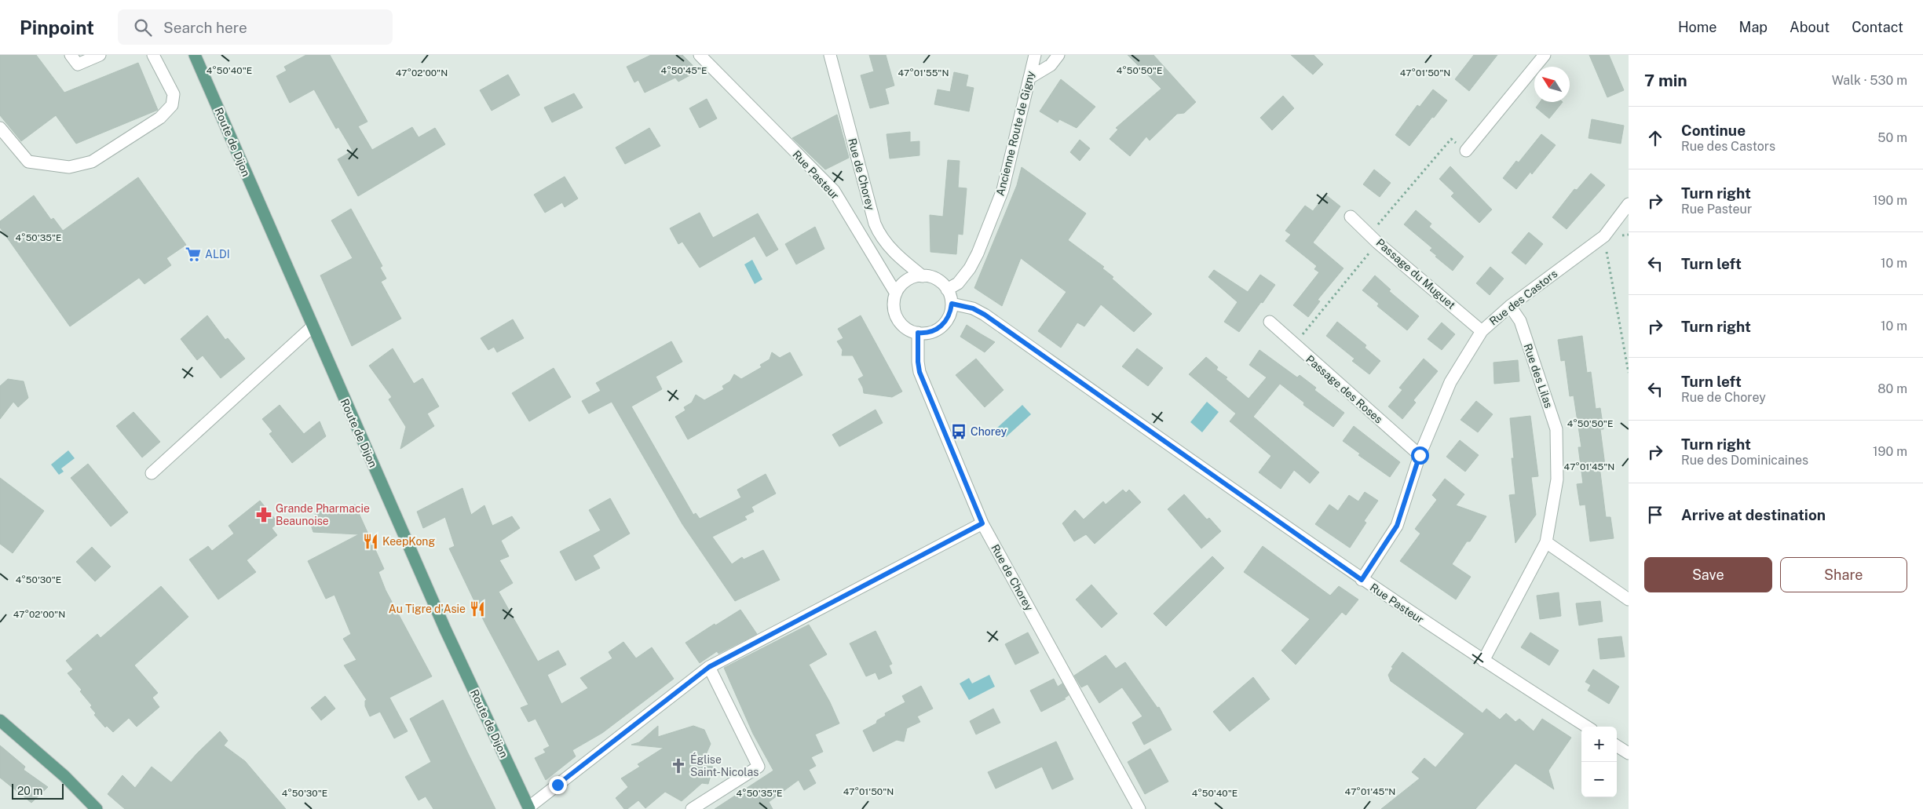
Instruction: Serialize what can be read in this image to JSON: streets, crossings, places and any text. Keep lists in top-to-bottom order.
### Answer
{
  "streets": {
    "main road": ["Route de Dijon"],
    "street": [
      "Ancienne Route de Gigny",
      "Rue de Chorey",
      "Rue Pasteur",
      "Passage du Muguet",
      "Rue des Castors",
      "Rue des Lilas",
      "Passage des Roses"
    ]
  },
  "crossings": [
    ["Ancienne Route de Gigny", "Rue de Chorey"],
    ["Ancienne Route de Gigny", "Rue Pasteur"],
    ["Rue de Chorey", "Rue Pasteur"],
    ["Rue Pasteur", "Rue des Castors"],
    ["Rue Pasteur", "Rue des Lilas"],
    ["Passage du Muguet", "Rue des Castors"],
    ["Rue des Castors", "Rue des Lilas"],
    ["Rue des Castors", "Passage des Roses"]
  ],
  "places": {
    "supermarket": ["ALDI"],
    "bus stop": ["Chorey"],
    "pharmacy": ["Grande Pharmacie Beaunoise"],
    "restaurant": ["KeepKong", "Au Tigre d'Asie"],
    "church": ["Église Saint-Nicolas"]
  },
  "scale_bar": "20 m",
  "north": "top left",
  "page": {
    "header": "Pinpoint",
    "search": "Search here",
    "nav": [
      "Home",
      "Map",
      "About",
      "Contact"
    ],
    "heading": ["7 min", "Walk · 530 m"],
    "list": [
      ["Continue", "Rue des Castors", "50 m"],
      ["Turn right", "Rue Pasteur", "190 m"],
      ["Turn left", "10 m"],
      ["Turn right", "10 m"],
      ["Turn left", "Rue de Chorey", "80 m"],
      ["Turn right", "Rue des Dominicaines", "190 m"],
      "Arrive at destination"
    ],
    "buttons": ["Save", "Share"],
    "map_buttons": ["+", "−"],
    "scale": "20 m"
  },
  "coordinates": [
    "4°50'40\"E",
    "4°50'45\"E",
    "4°50'50\"E",
    "47°02'00\"N",
    "47°01'55\"N",
    "47°01'50\"N",
    "4°50'35\"E",
    "47°01'45\"N",
    "4°50'30\"E"
  ]
}
